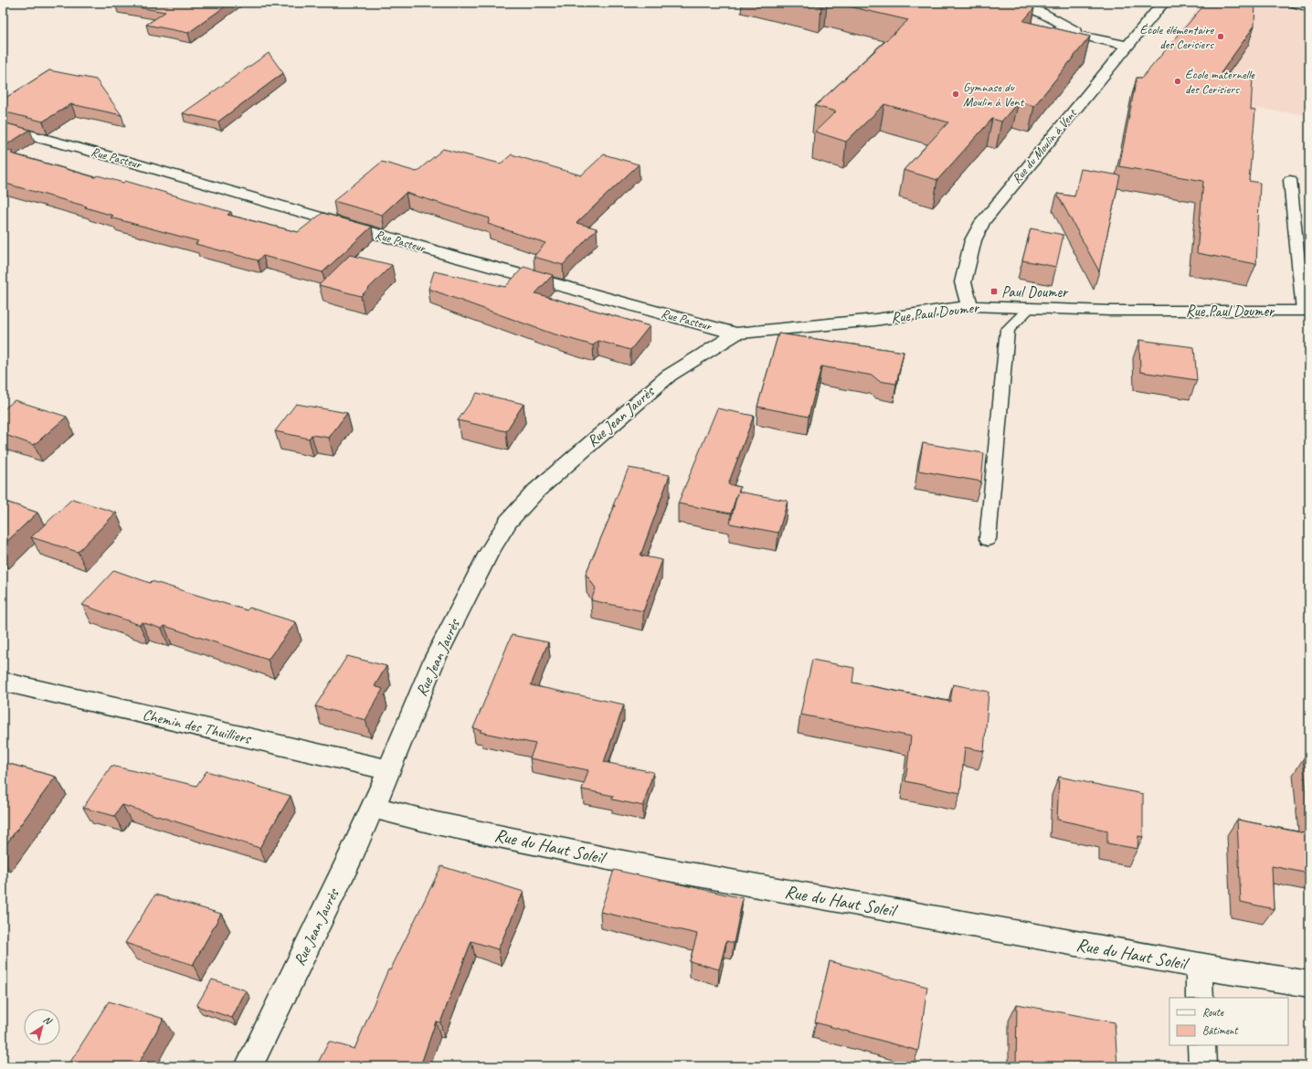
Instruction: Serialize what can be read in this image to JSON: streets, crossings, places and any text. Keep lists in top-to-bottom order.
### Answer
{
  "streets": {
    "street": [
      "Rue du Moulin à Vent",
      "Rue Pasteur",
      "Rue Paul Doumer",
      "Rue Jean Jaurès",
      "Chemin des Thuilliers",
      "Rue du Haut Soleil"
    ]
  },
  "crossings": [
    ["Rue du Moulin à Vent", "Rue Paul Doumer"],
    ["Rue Pasteur", "Rue Paul Doumer"],
    ["Rue Pasteur", "Rue Jean Jaurès"],
    ["Rue Paul Doumer", "Rue Jean Jaurès"],
    ["Rue Jean Jaurès", "Chemin des Thuilliers"],
    ["Rue Jean Jaurès", "Rue du Haut Soleil"]
  ],
  "places": {
    "other": ["École élémentaire des Cerisiers", "École maternelle des Cerisiers", "Gymnase du Moulin à Vent"],
    "transit": ["Paul Doumer"]
  },
  "legend": ["Route", "Bâtiment"],
  "north": "top right"
}
